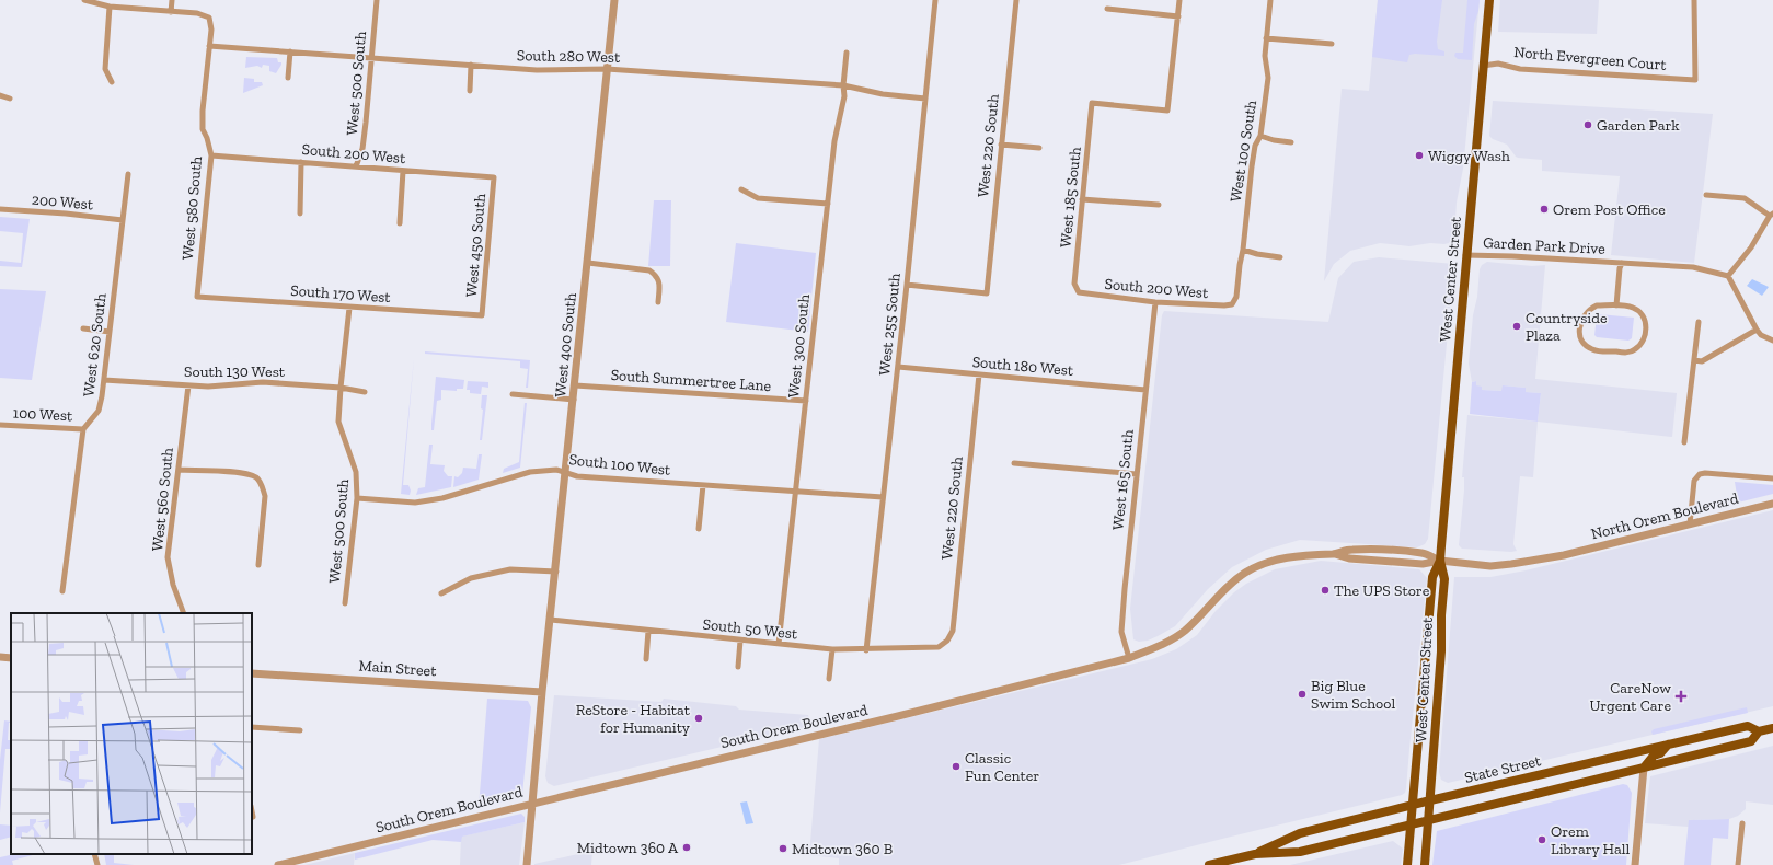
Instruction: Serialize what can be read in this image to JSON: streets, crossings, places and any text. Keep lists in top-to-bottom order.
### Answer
{
  "streets": {
    "main road": ["West Center Street", "State Street"],
    "street": [
      "South 280 West",
      "North Evergreen Court",
      "West 500 South",
      "West 220 South",
      "West 100 South",
      "South 200 West",
      "West 185 South",
      "200 West",
      "West 580 South",
      "West 450 South",
      "Garden Park Drive",
      "South 170 West",
      "West 255 South",
      "West 620 South",
      "West 400 South",
      "West 300 South",
      "South 180 West",
      "South 130 West",
      "South Summertree Lane",
      "100 West",
      "South 100 West",
      "West 165 South",
      "West 560 South",
      "North Orem Boulevard",
      "South 50 West",
      "Main Street",
      "South Orem Boulevard"
    ]
  },
  "crossings": [
    ["South 280 West", "West 500 South"],
    ["South 280 West", "West 580 South"],
    ["South 280 West", "West 255 South"],
    ["South 280 West", "West 400 South"],
    ["South 280 West", "West 300 South"],
    ["North Evergreen Court", "West Center Street"],
    ["West 500 South", "South 200 West"],
    ["West 500 South", "South 170 West"],
    ["West 500 South", "South 130 West"],
    ["West 500 South", "South 100 West"],
    ["West 220 South", "West 255 South"],
    ["West 220 South", "South 180 West"],
    ["West 220 South", "South 50 West"],
    ["West 100 South", "South 200 West"],
    ["South 200 West", "West 185 South"],
    ["South 200 West", "West 580 South"],
    ["South 200 West", "West 450 South"],
    ["South 200 West", "West 165 South"],
    ["200 West", "West 620 South"],
    ["West 580 South", "South 170 West"],
    ["West 450 South", "South 170 West"],
    ["Garden Park Drive", "West Center Street"],
    ["West Center Street", "North Orem Boulevard"],
    ["West Center Street", "South Orem Boulevard"],
    ["West Center Street", "State Street"],
    ["West 255 South", "South 180 West"],
    ["West 255 South", "South 100 West"],
    ["West 255 South", "South 50 West"],
    ["West 620 South", "South 130 West"],
    ["West 620 South", "100 West"],
    ["West 400 South", "South Summertree Lane"],
    ["West 400 South", "South 100 West"],
    ["West 400 South", "South 50 West"],
    ["West 400 South", "Main Street"],
    ["West 400 South", "South Orem Boulevard"],
    ["West 300 South", "South Summertree Lane"],
    ["West 300 South", "South 100 West"],
    ["West 300 South", "South 50 West"],
    ["South 180 West", "West 165 South"],
    ["South 130 West", "West 560 South"],
    ["West 165 South", "South Orem Boulevard"],
    ["North Orem Boulevard", "South Orem Boulevard"]
  ],
  "places": {
    "other": [
      "Garden Park",
      "Wiggy Wash",
      "Orem Post Office",
      "Countryside Plaza",
      "The UPS Store",
      "Big Blue Swim School",
      "ReStore - Habitat for Humanity",
      "Classic Fun Center",
      "Orem Library Hall",
      "Midtown 360 A",
      "Midtown 360 B"
    ],
    "health": ["CareNow Urgent Care"]
  }
}
